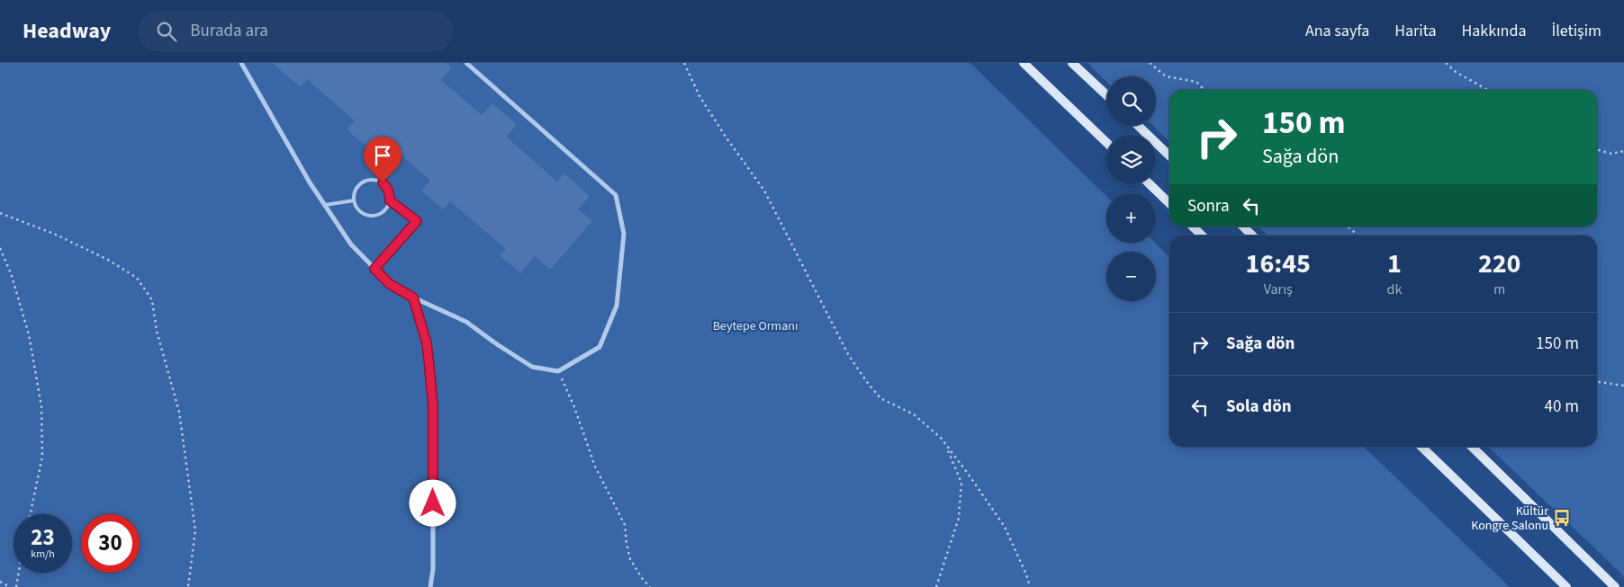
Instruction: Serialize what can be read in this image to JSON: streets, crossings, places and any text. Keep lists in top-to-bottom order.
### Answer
{
  "parks": ["Beytepe Ormanı"],
  "places": {
    "bus stop": ["Kültür Kongre Salonu"]
  },
  "page": {
    "header": "Headway",
    "search": "Burada ara",
    "nav": [
      "Ana sayfa",
      "Harita",
      "Hakkında",
      "İletişim"
    ],
    "map_buttons": ["+", "−"],
    "turn": ["150 m", "Sağa dön"],
    "then": "Sonra",
    "eta": [
      "16:45",
      "Varış",
      "1",
      "dk",
      "220",
      "m"
    ],
    "list": [
      {
        "name": "Sağa dön",
        "value": "150 m"
      },
      {
        "name": "Sola dön",
        "value": "40 m"
      }
    ],
    "speed": "23 km/h",
    "limit": "30"
  }
}
